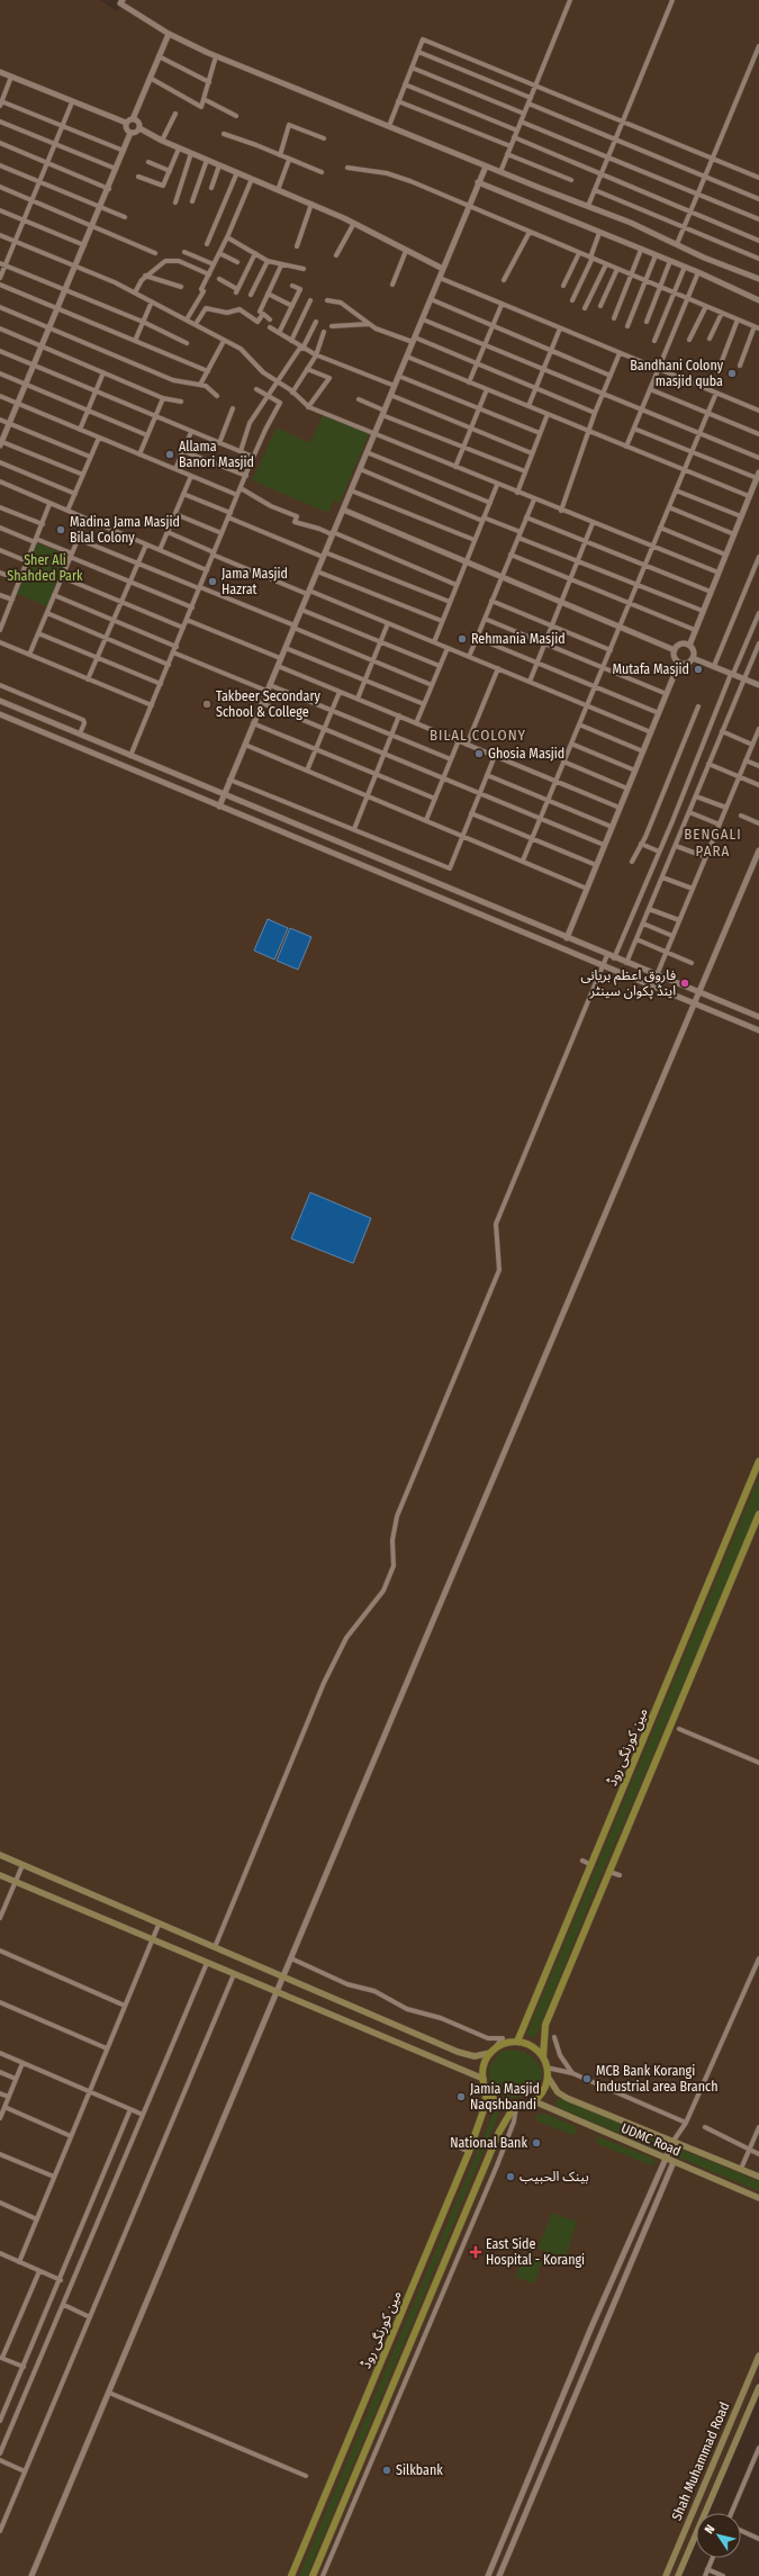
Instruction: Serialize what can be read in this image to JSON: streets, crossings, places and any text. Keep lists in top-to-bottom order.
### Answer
{
  "streets": {
    "main road": ["مین کورنگی روڈ", "UDMC Road", "Shah Muhammad Road"]
  },
  "crossings": [
    ["مین کورنگی روڈ", "UDMC Road"]
  ],
  "districts": ["BILAL COLONY", "BENGALI PARA"],
  "parks": ["Sher Ali Shahded Park"],
  "places": {
    "other": [
      "Bandhani Colony masjid quba",
      "Allama Banori Masjid",
      "Madina Jama Masjid Bilal Colony",
      "Jama Masjid Hazrat",
      "Rehmania Masjid",
      "Mutafa Masjid",
      "Takbeer Secondary School & College",
      "Ghosia Masjid",
      "فاروق اعظم بریانی اینڈ پکوان سینٹر",
      "MCB Bank Korangi Industrial area Branch",
      "Jamia Masjid Naqshbandi",
      "National Bank",
      "بينک الحبيب",
      "Silkbank"
    ],
    "health": ["East Side Hospital - Korangi"]
  },
  "north": "top left"
}
